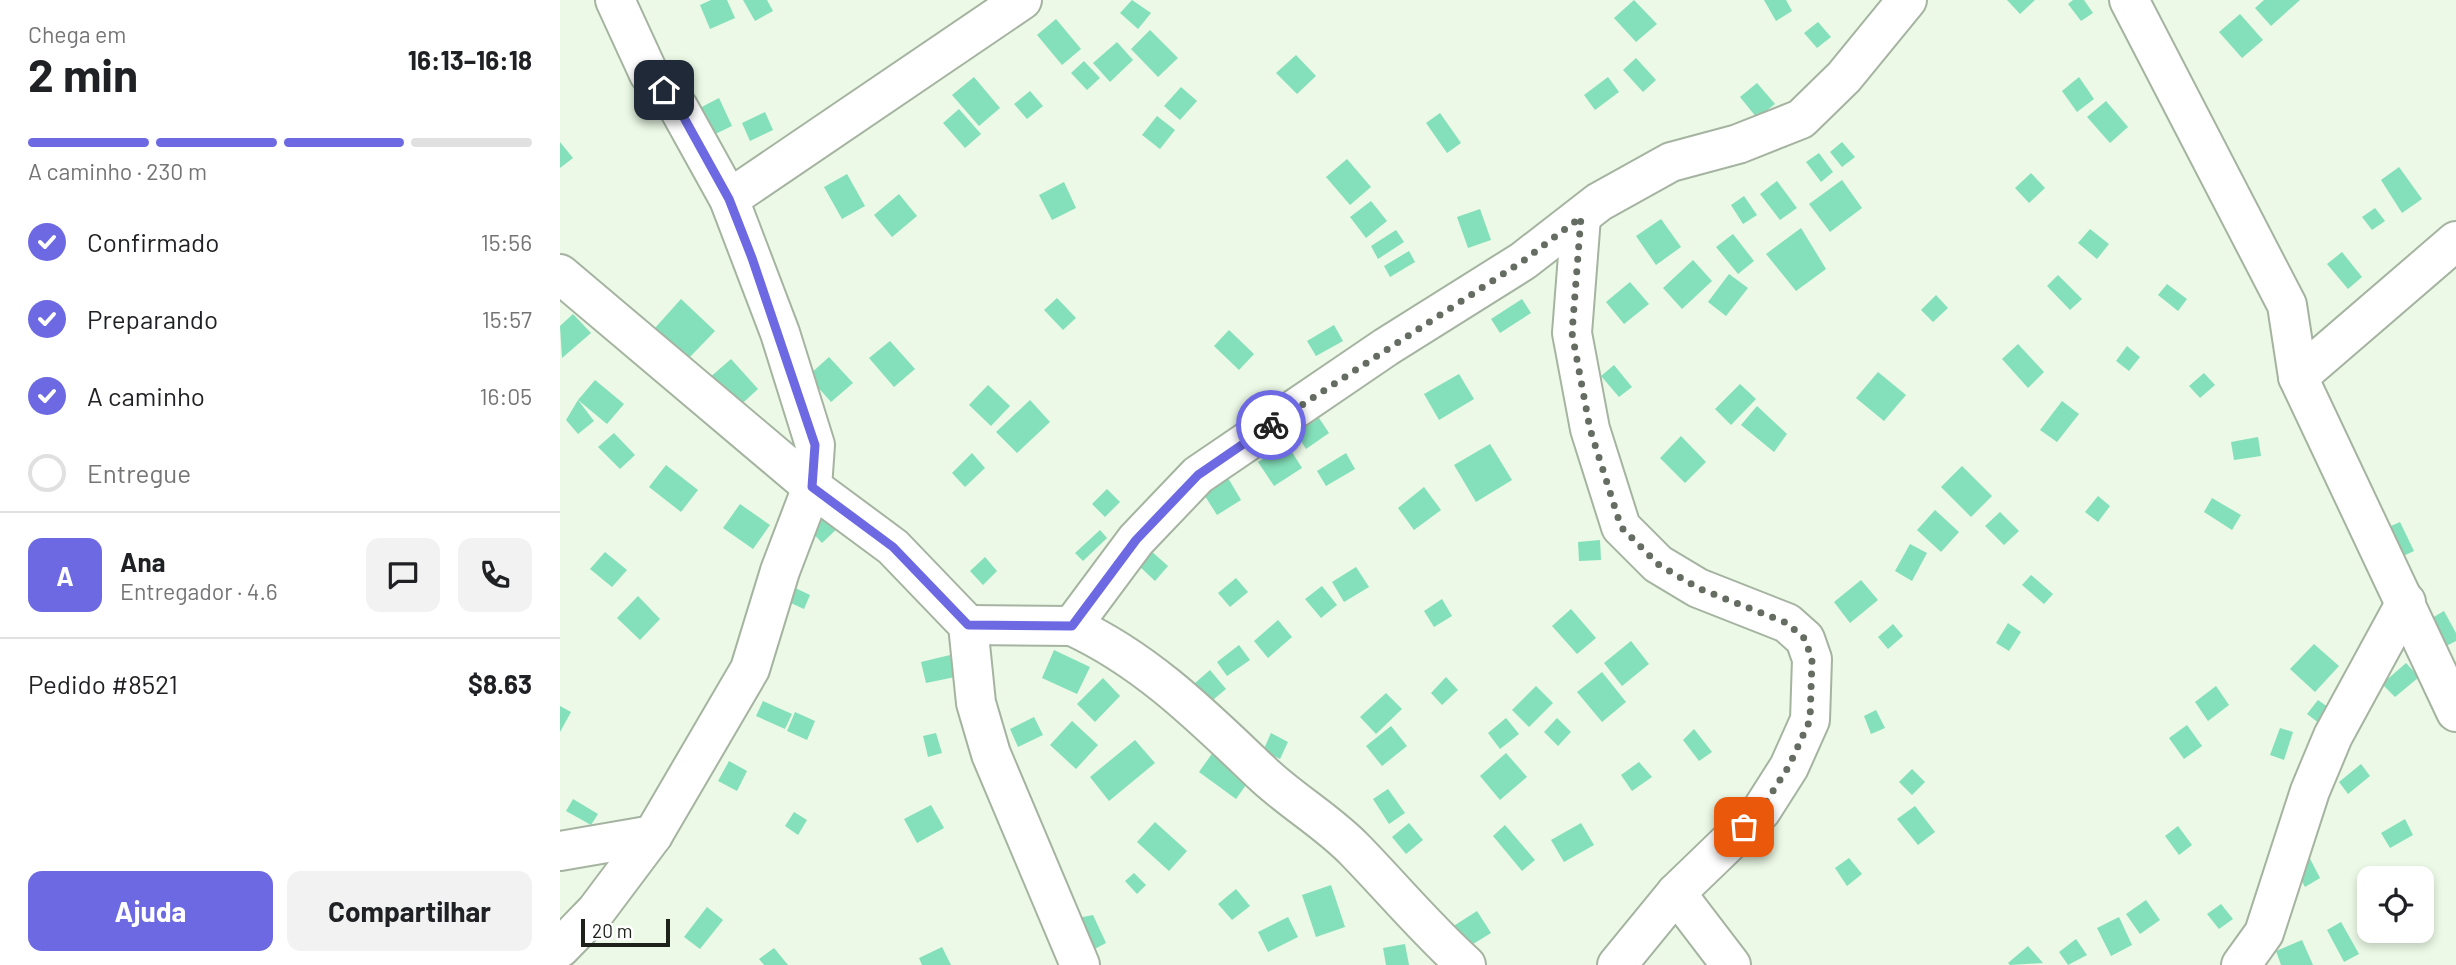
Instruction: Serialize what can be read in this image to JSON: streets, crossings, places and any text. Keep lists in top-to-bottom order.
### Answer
{
  "scale_bar": "20 m",
  "page": {
    "heading": ["2 min", "Chega em", "16:13–16:18"],
    "panel": [
      "Ana",
      "Entregador · 4.6",
      "Pedido #8521",
      "$8.63"
    ],
    "bar": "A caminho · 230 m",
    "list": [
      ["Confirmado", "15:56"],
      ["Preparando", "15:57"],
      ["A caminho", "16:05"],
      "Entregue"
    ],
    "round": "A",
    "buttons": ["Ajuda", "Compartilhar"],
    "scale": "20 m"
  }
}
